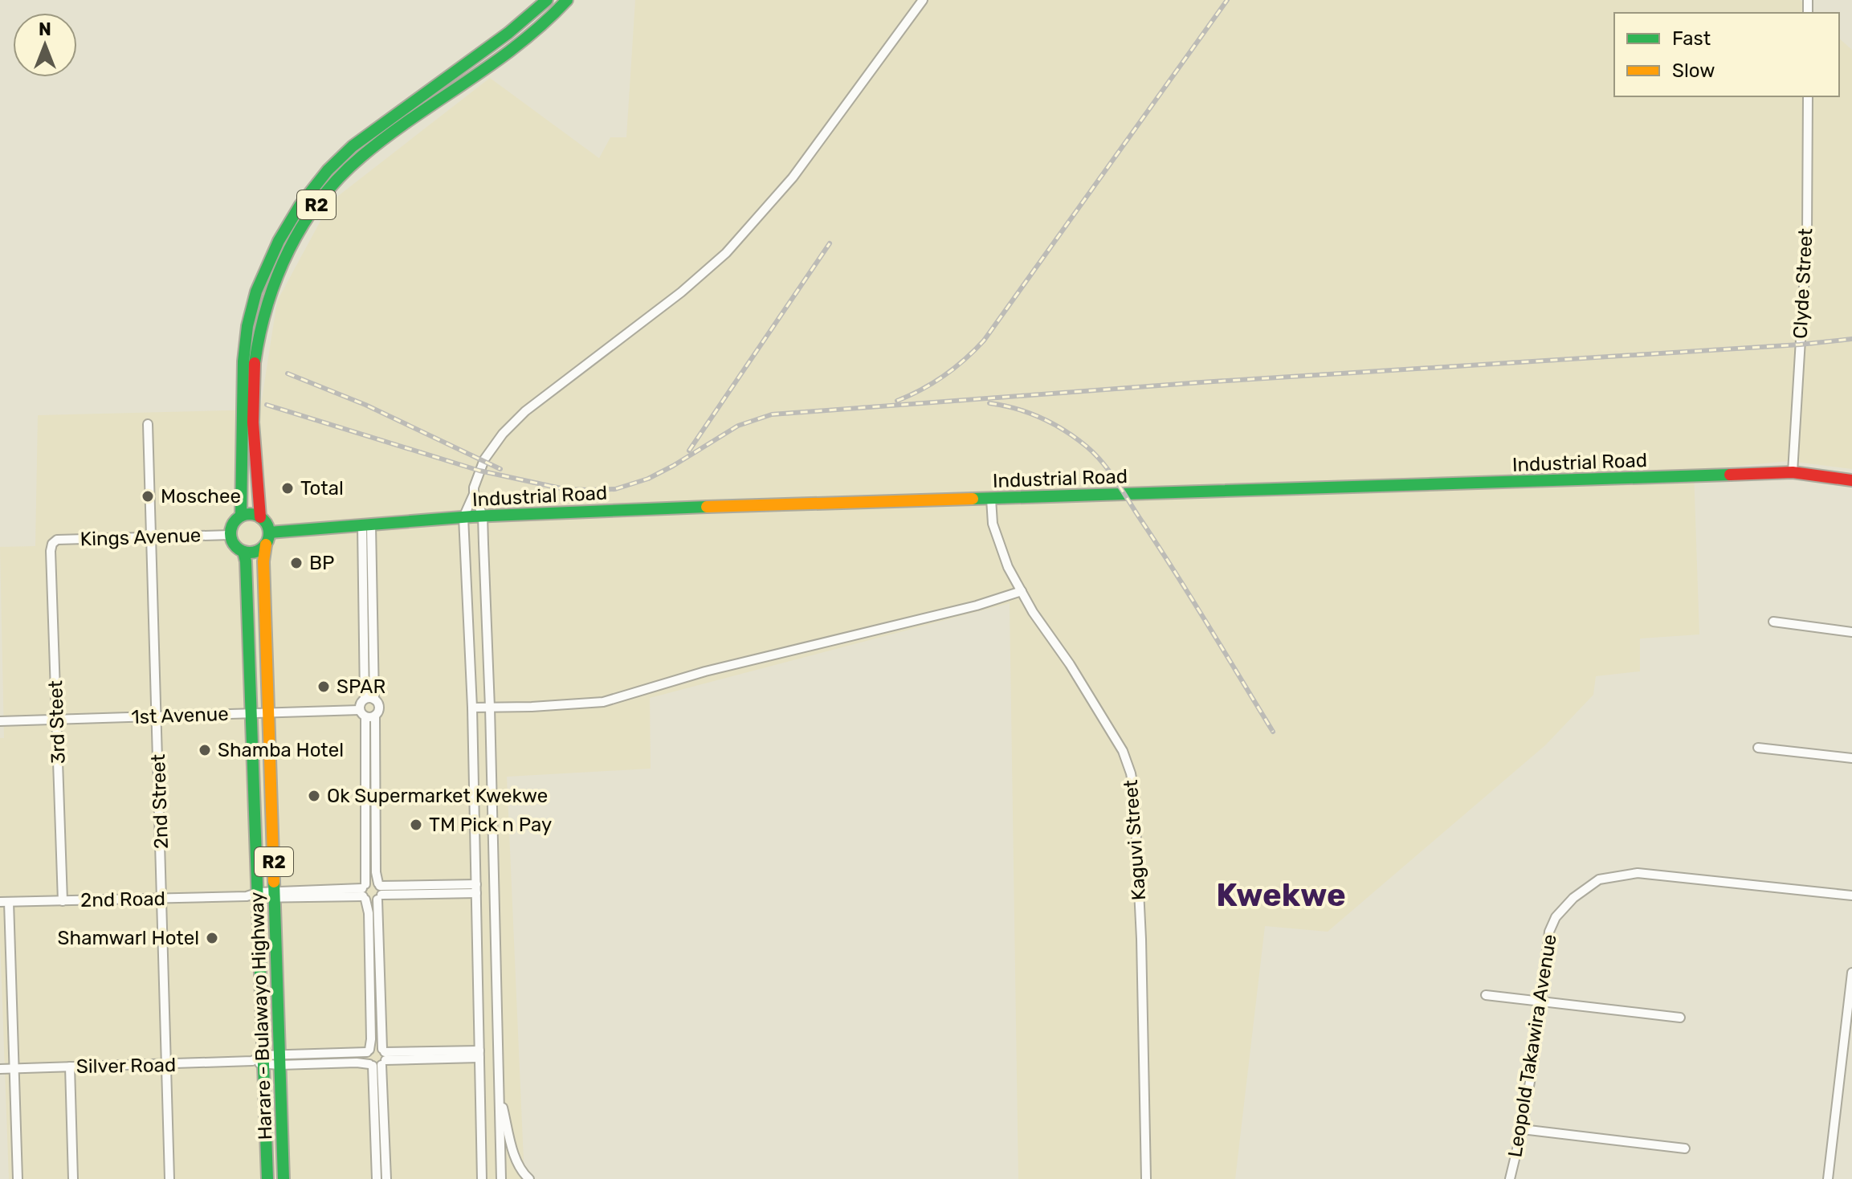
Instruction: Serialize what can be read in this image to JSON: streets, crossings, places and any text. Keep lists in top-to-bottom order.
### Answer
{
  "streets": {
    "main road": ["R2", "Industrial Road", "Harare - Bulawayo Highway"],
    "street": [
      "Clyde Street",
      "Kings Avenue",
      "1st Avenue",
      "3rd Steet",
      "2nd Street",
      "Kaguvi Street",
      "2nd Road",
      "Leopold Takawira Avenue",
      "Silver Road"
    ]
  },
  "crossings": [
    ["R2", "Industrial Road"],
    ["R2", "Kings Avenue"],
    ["R2", "Harare - Bulawayo Highway"],
    ["Clyde Street", "Industrial Road"],
    ["Industrial Road", "Kings Avenue"],
    ["Industrial Road", "Kaguvi Street"],
    ["Industrial Road", "Harare - Bulawayo Highway"],
    ["Kings Avenue", "3rd Steet"],
    ["Kings Avenue", "2nd Street"],
    ["Kings Avenue", "Harare - Bulawayo Highway"],
    ["1st Avenue", "3rd Steet"],
    ["1st Avenue", "2nd Street"],
    ["1st Avenue", "Harare - Bulawayo Highway"],
    ["3rd Steet", "2nd Road"],
    ["2nd Street", "2nd Road"],
    ["2nd Street", "Silver Road"],
    ["2nd Road", "Harare - Bulawayo Highway"],
    ["Harare - Bulawayo Highway", "Silver Road"]
  ],
  "districts": ["Kwekwe"],
  "places": [
    "Total",
    "Moschee",
    "BP",
    "SPAR",
    "Shamba Hotel",
    "Ok Supermarket Kwekwe",
    "TM Pick n Pay",
    "Shamwarl Hotel"
  ],
  "legend": ["Fast", "Slow"],
  "north": "top"
}
